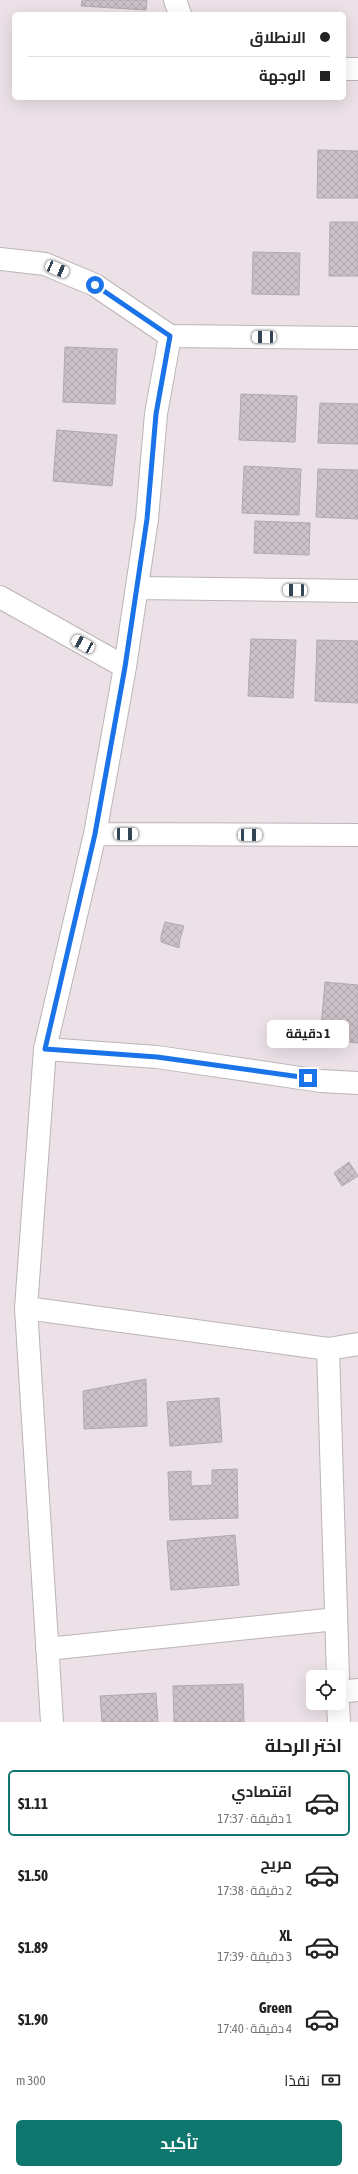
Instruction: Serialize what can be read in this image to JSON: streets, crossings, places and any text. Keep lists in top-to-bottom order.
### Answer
{
  "page": {
    "banner": ["الانطلاق", "الوجهة"],
    "bubble": "1 دقيقة",
    "heading": "اختر الرحلة",
    "list": [
      {
        "name": "اقتصادي",
        "note": "1 دقيقة · 17:37",
        "value": "$1.11"
      },
      {
        "name": "مريح",
        "note": "2 دقيقة · 17:38",
        "value": "$1.50"
      },
      {
        "name": "XL",
        "note": "3 دقيقة · 17:39",
        "value": "$1.89"
      },
      {
        "name": "Green",
        "note": "4 دقيقة · 17:40",
        "value": "$1.90"
      }
    ],
    "pay": ["نقدًا", "300 m"],
    "buttons": "تأكيد"
  }
}
